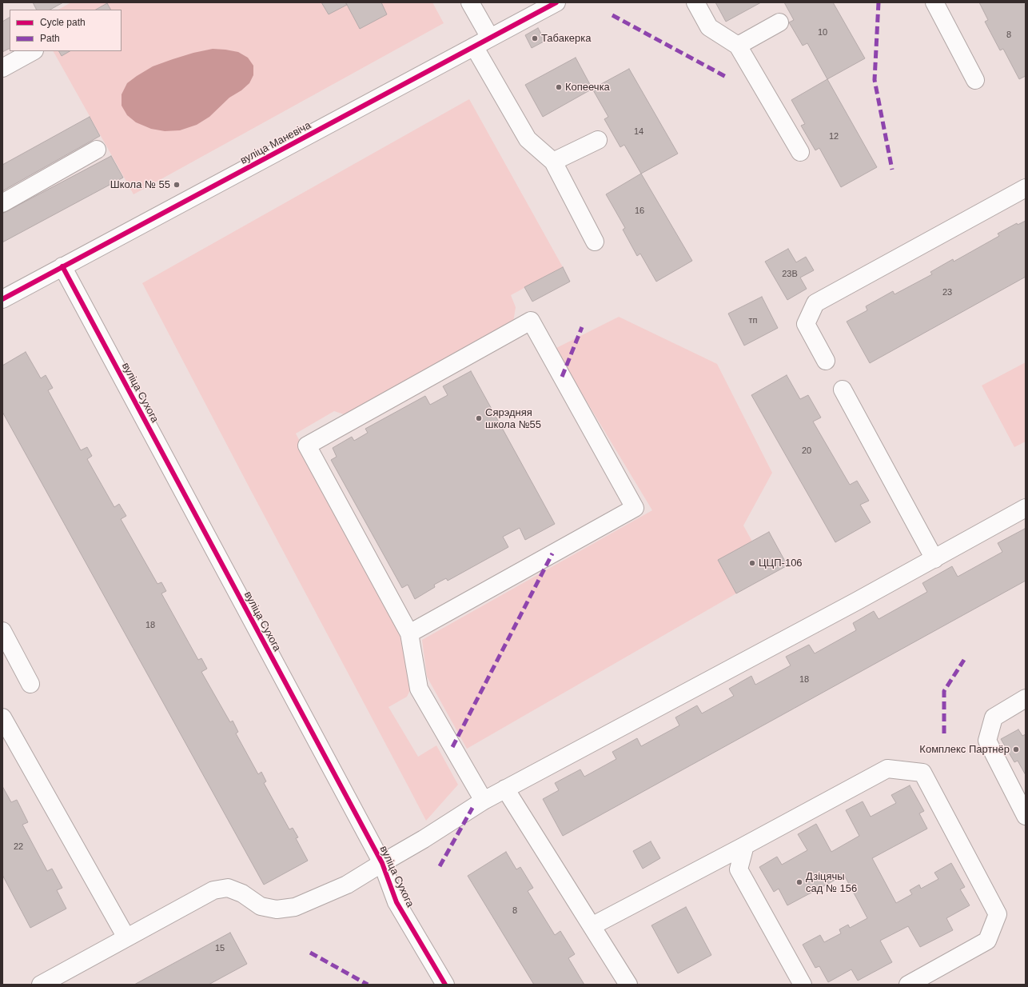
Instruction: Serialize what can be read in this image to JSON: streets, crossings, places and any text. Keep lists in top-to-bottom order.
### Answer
{
  "streets": {
    "street": ["вуліца Маневіча", "вуліца Сухога"]
  },
  "crossings": [
    ["вуліца Маневіча", "вуліца Сухога"]
  ],
  "places": [
    "Табакерка",
    "Копеечка",
    "Школа № 55",
    "Сярэдняя школа №55",
    "ЦЦП-106",
    "Комплекс Партнёр",
    "Дзіцячы сад № 156"
  ],
  "house_numbers": [
    "10",
    "8",
    "14",
    "12",
    "16",
    "23B",
    "23",
    "тп",
    "20",
    "18",
    "18",
    "22",
    "8",
    "15"
  ],
  "legend": ["Cycle path", "Path"]
}
